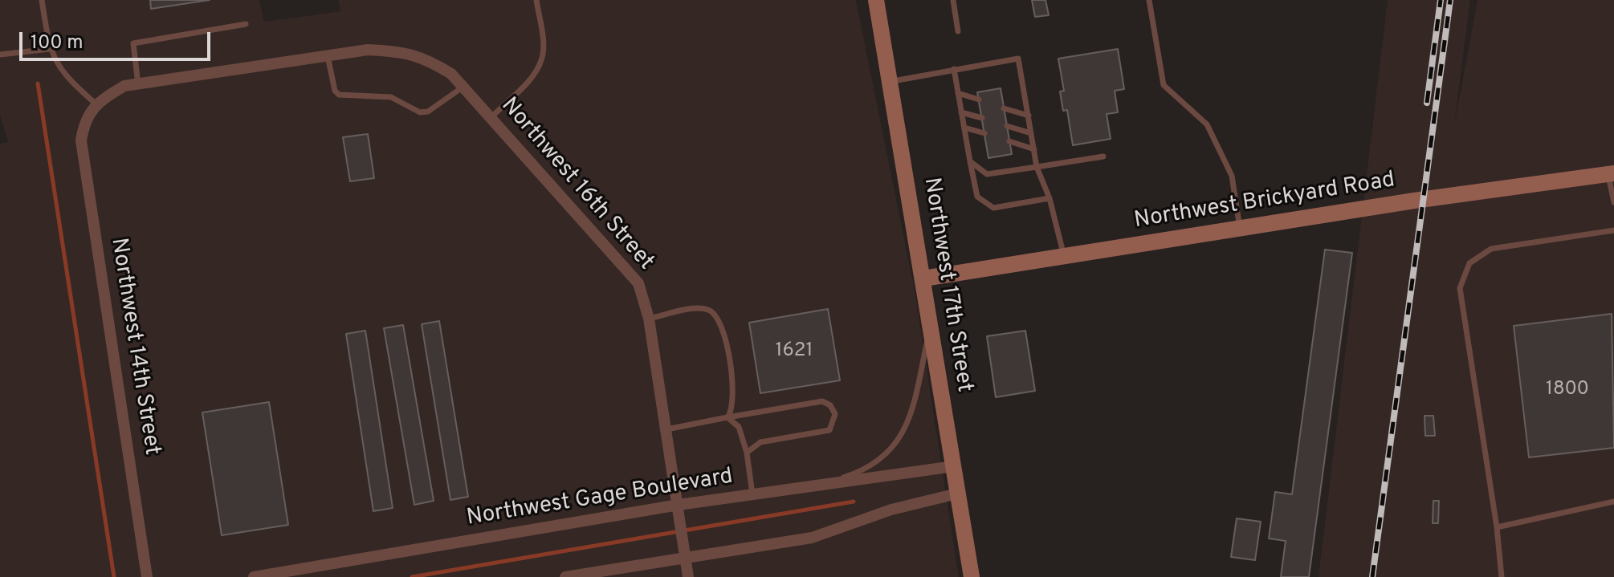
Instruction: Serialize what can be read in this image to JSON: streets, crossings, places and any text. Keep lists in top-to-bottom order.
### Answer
{
  "streets": {
    "street": [
      "Northwest 16th Street",
      "Northwest Brickyard Road",
      "Northwest 17th Street",
      "Northwest 14th Street",
      "Northwest Gage Boulevard"
    ]
  },
  "crossings": [
    ["Northwest 16th Street", "Northwest 14th Street"],
    ["Northwest 16th Street", "Northwest Gage Boulevard"],
    ["Northwest Brickyard Road", "Northwest 17th Street"],
    ["Northwest 17th Street", "Northwest Gage Boulevard"]
  ],
  "house_numbers": ["1621", "1800"],
  "scale_bar": "100 m"
}
